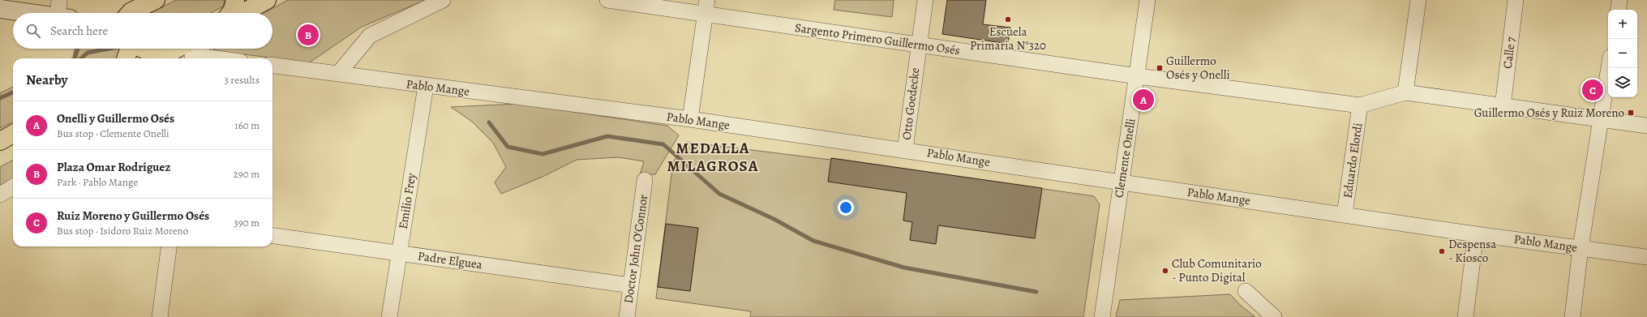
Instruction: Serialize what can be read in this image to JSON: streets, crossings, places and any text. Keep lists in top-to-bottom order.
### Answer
{
  "streets": {
    "street": [
      "Sargento Primero Guillermo Osés",
      "Calle 7",
      "Pablo Mange",
      "Otto Goedecke",
      "Clemente Onelli",
      "Eduardo Elordi",
      "Emilio Frey",
      "Doctor John O'Connor",
      "Padre Elguea"
    ]
  },
  "crossings": [
    ["Sargento Primero Guillermo Osés", "Calle 7"],
    ["Sargento Primero Guillermo Osés", "Otto Goedecke"],
    ["Sargento Primero Guillermo Osés", "Clemente Onelli"],
    ["Sargento Primero Guillermo Osés", "Eduardo Elordi"],
    ["Pablo Mange", "Otto Goedecke"],
    ["Pablo Mange", "Clemente Onelli"],
    ["Pablo Mange", "Eduardo Elordi"],
    ["Pablo Mange", "Emilio Frey"],
    ["Emilio Frey", "Padre Elguea"],
    ["Doctor John O'Connor", "Padre Elguea"]
  ],
  "districts": ["MEDALLA MILAGROSA"],
  "places": {
    "other": ["Escuela Primaria N°320", "Despensa - Kiosco", "Club Comunitario - Punto Digital"],
    "transit": ["Guillermo Osés y Onelli", "Guillermo Osés y Ruiz Moreno"]
  },
  "page": {
    "map_buttons": ["+", "−"],
    "search": "Search here",
    "pins": ["B", "C", "A"],
    "heading": ["Nearby", "3 results"],
    "list": [
      {
        "mark": "A",
        "name": "Onelli y Guillermo Osés",
        "note": "Bus stop · Clemente Onelli",
        "value": "160 m"
      },
      {
        "mark": "B",
        "name": "Plaza Omar Rodríguez",
        "note": "Park · Pablo Mange",
        "value": "290 m"
      },
      {
        "mark": "C",
        "name": "Ruiz Moreno y Guillermo Osés",
        "note": "Bus stop · Isidoro Ruiz Moreno",
        "value": "390 m"
      }
    ]
  }
}
